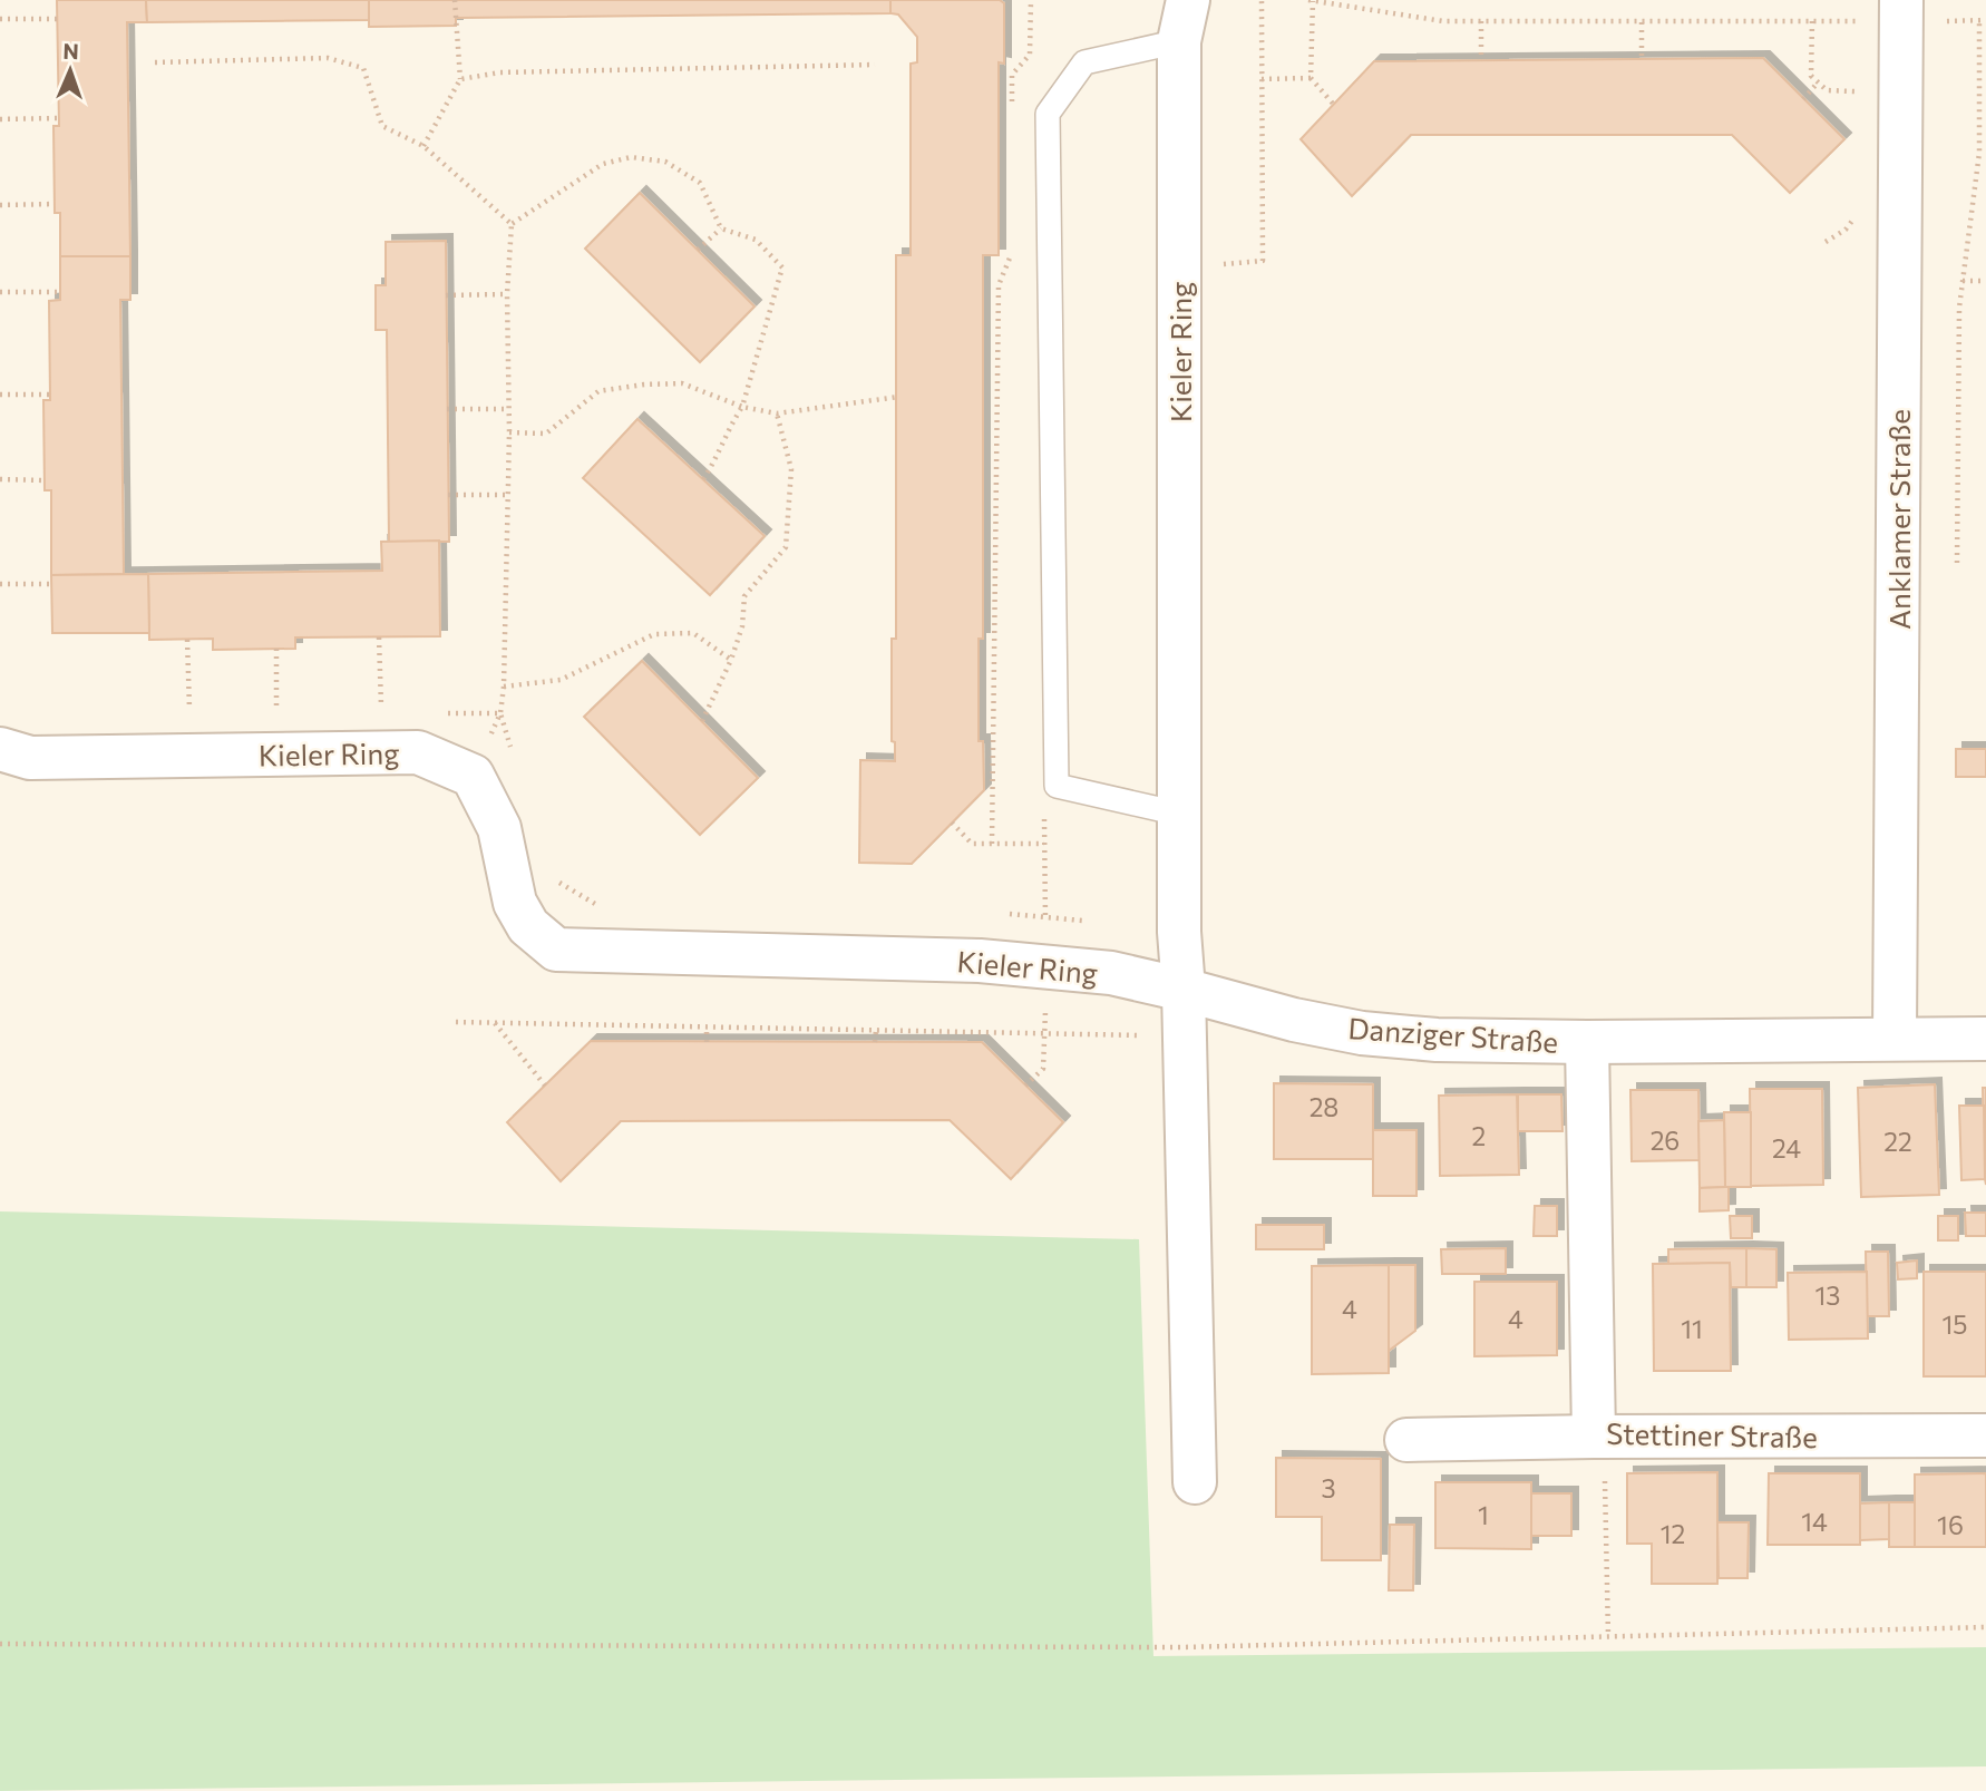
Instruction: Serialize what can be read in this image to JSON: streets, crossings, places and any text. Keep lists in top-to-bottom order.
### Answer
{
  "streets": {
    "street": [
      "Kieler Ring",
      "Anklamer Straße",
      "Danziger Straße",
      "Stettiner Straße"
    ]
  },
  "crossings": [
    ["Kieler Ring", "Danziger Straße"],
    ["Anklamer Straße", "Danziger Straße"],
    ["Danziger Straße", "Stettiner Straße"]
  ],
  "house_numbers": [
    "28",
    "2",
    "26",
    "22",
    "24",
    "13",
    "4",
    "4",
    "15",
    "11",
    "3",
    "1",
    "14",
    "16",
    "12"
  ],
  "north": "top"
}
